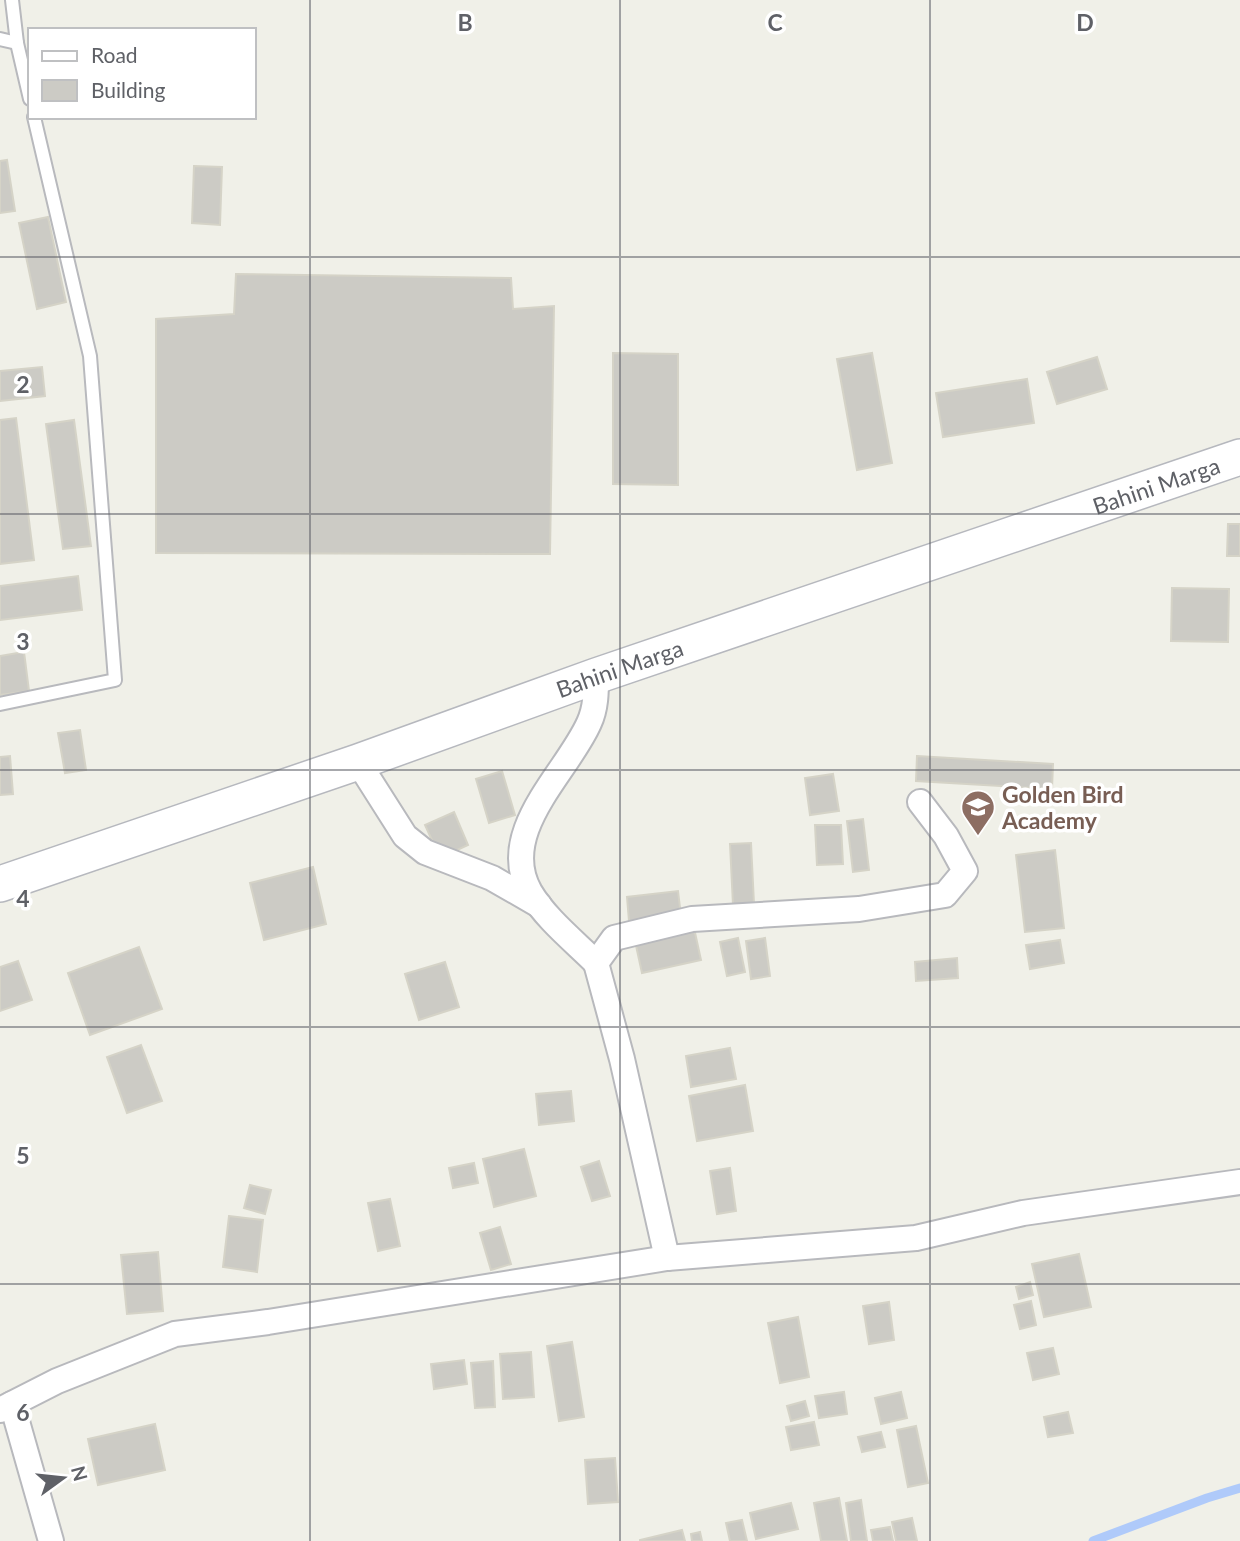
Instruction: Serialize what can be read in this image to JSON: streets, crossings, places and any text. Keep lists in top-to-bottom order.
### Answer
{
  "streets": {
    "street": ["Bahini Marga"]
  },
  "places": {
    "school or university": ["Golden Bird Academy"]
  },
  "legend": ["Road", "Building"],
  "north": "right",
  "grid": {
    "columns": ["B", "C", "D"],
    "rows": [
      "2",
      "3",
      "4",
      "5",
      "6"
    ]
  }
}
